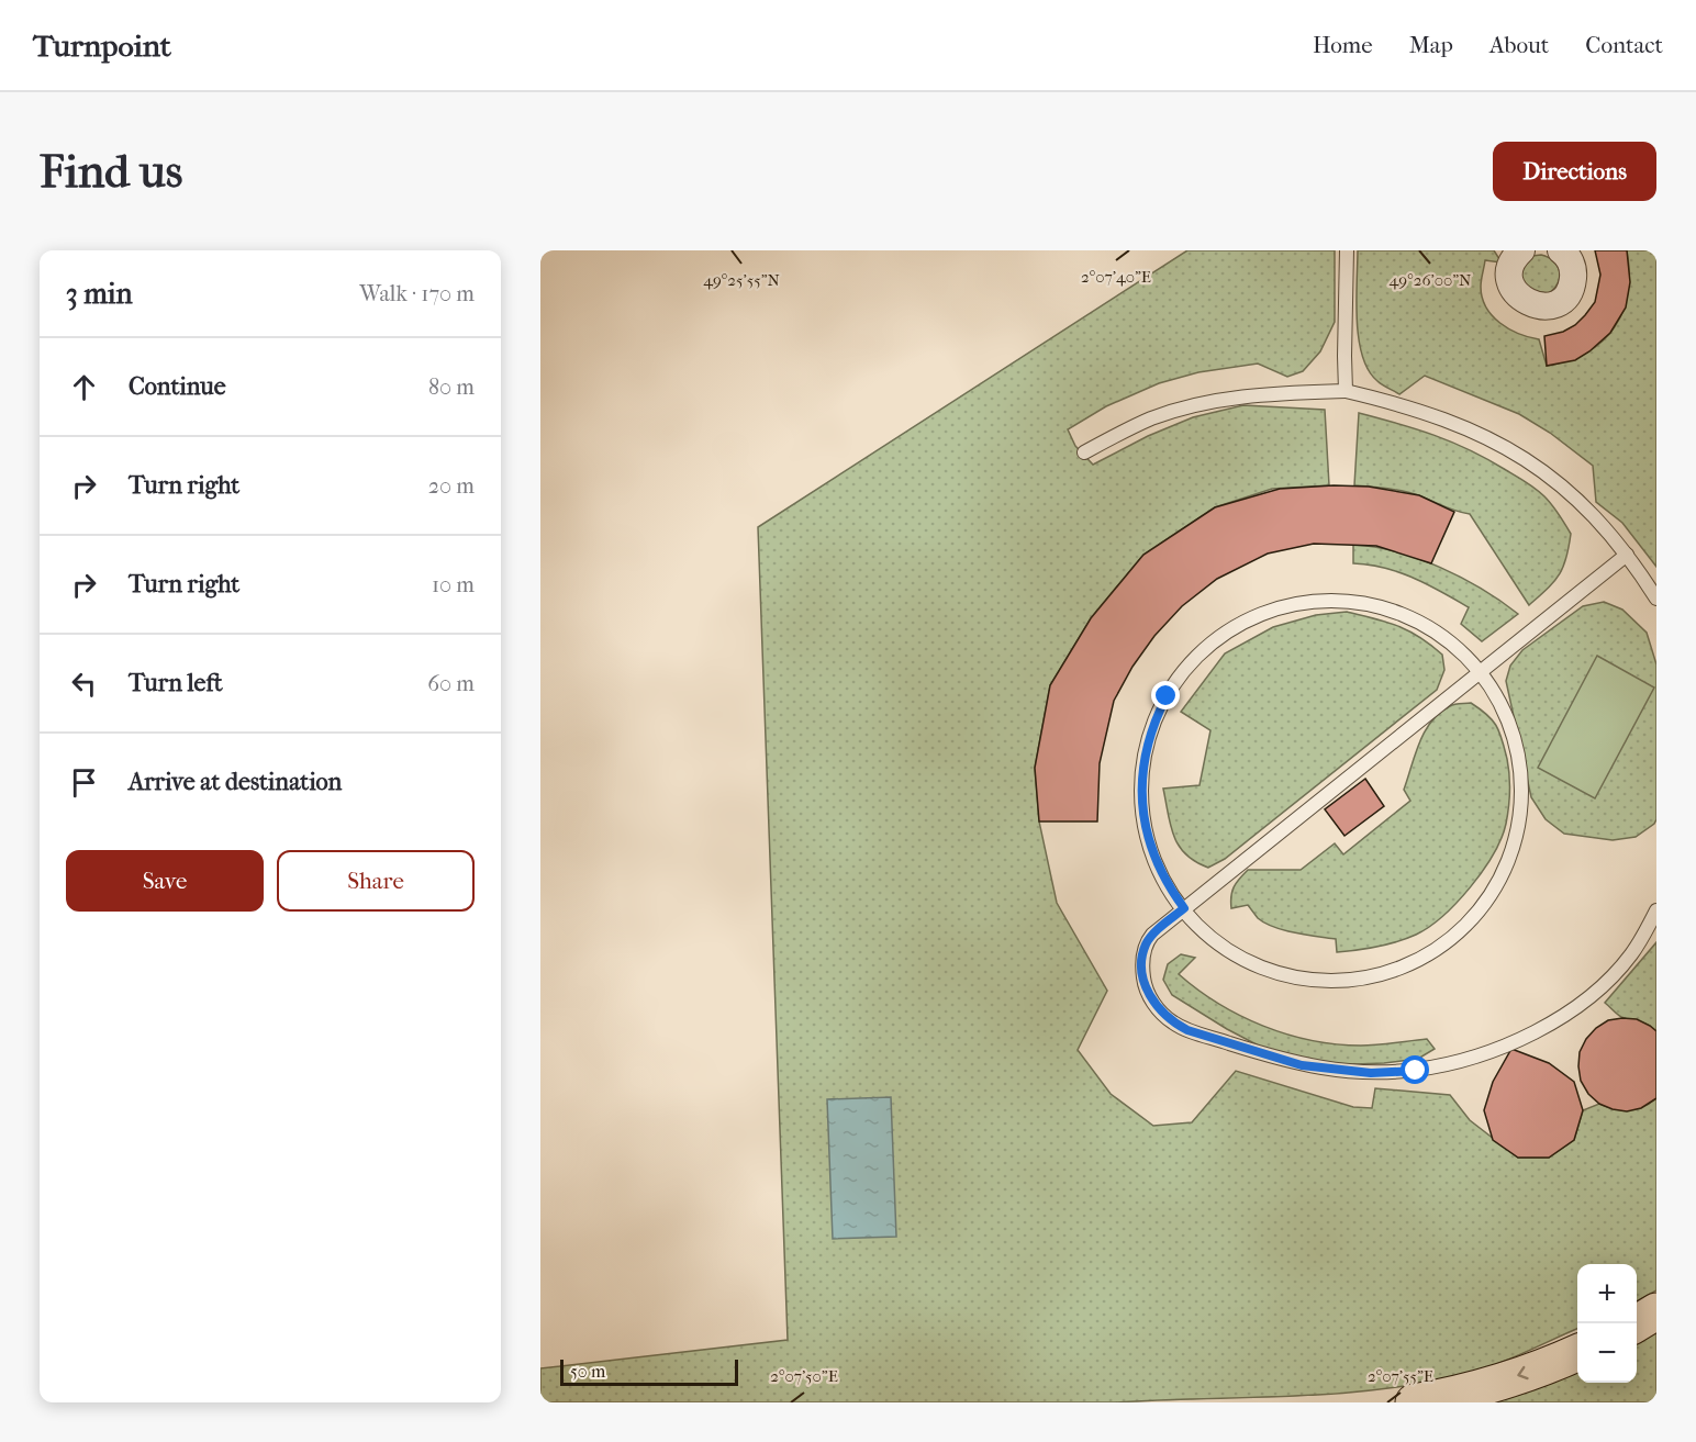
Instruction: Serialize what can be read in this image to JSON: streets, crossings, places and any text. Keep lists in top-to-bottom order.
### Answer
{
  "scale_bar": "50 m",
  "page": {
    "header": "Turnpoint",
    "nav": [
      "Home",
      "Map",
      "About",
      "Contact"
    ],
    "buttons": [
      "Directions",
      ["Save", "Share"]
    ],
    "title": "Find us",
    "heading": ["3 min", "Walk · 170 m"],
    "list": [
      ["Continue", "80 m"],
      ["Turn right", "20 m"],
      ["Turn right", "10 m"],
      ["Turn left", "60 m"],
      "Arrive at destination"
    ],
    "map_buttons": ["+", "−"],
    "scale": "50 m"
  },
  "coordinates": [
    "2°07'40\"E",
    "49°25'55\"N",
    "49°26'00\"N",
    "2°07'50\"E",
    "2°07'55\"E"
  ]
}
